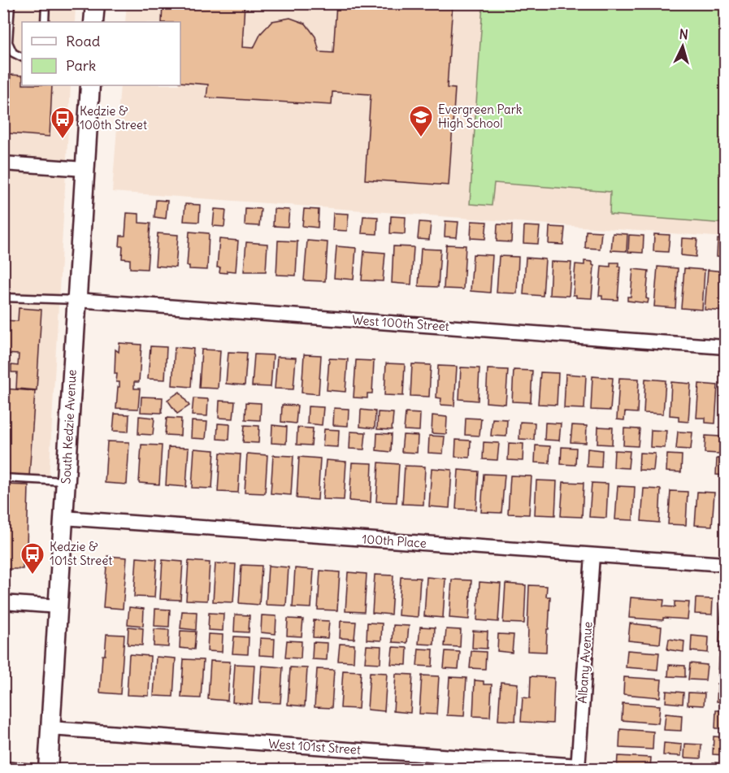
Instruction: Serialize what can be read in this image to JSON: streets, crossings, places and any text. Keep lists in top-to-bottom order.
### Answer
{
  "streets": {
    "main road": ["South Kedzie Avenue"],
    "street": [
      "West 100th Street",
      "100th Place",
      "Albany Avenue",
      "West 101st Street"
    ]
  },
  "crossings": [
    ["West 100th Street", "South Kedzie Avenue"],
    ["South Kedzie Avenue", "100th Place"],
    ["South Kedzie Avenue", "West 101st Street"],
    ["100th Place", "Albany Avenue"],
    ["Albany Avenue", "West 101st Street"]
  ],
  "places": {
    "school or university": ["Evergreen Park High School"],
    "bus stop": ["Kedzie & 100th Street", "Kedzie & 101st Street"]
  },
  "legend": ["Road", "Park"],
  "north": "top"
}
